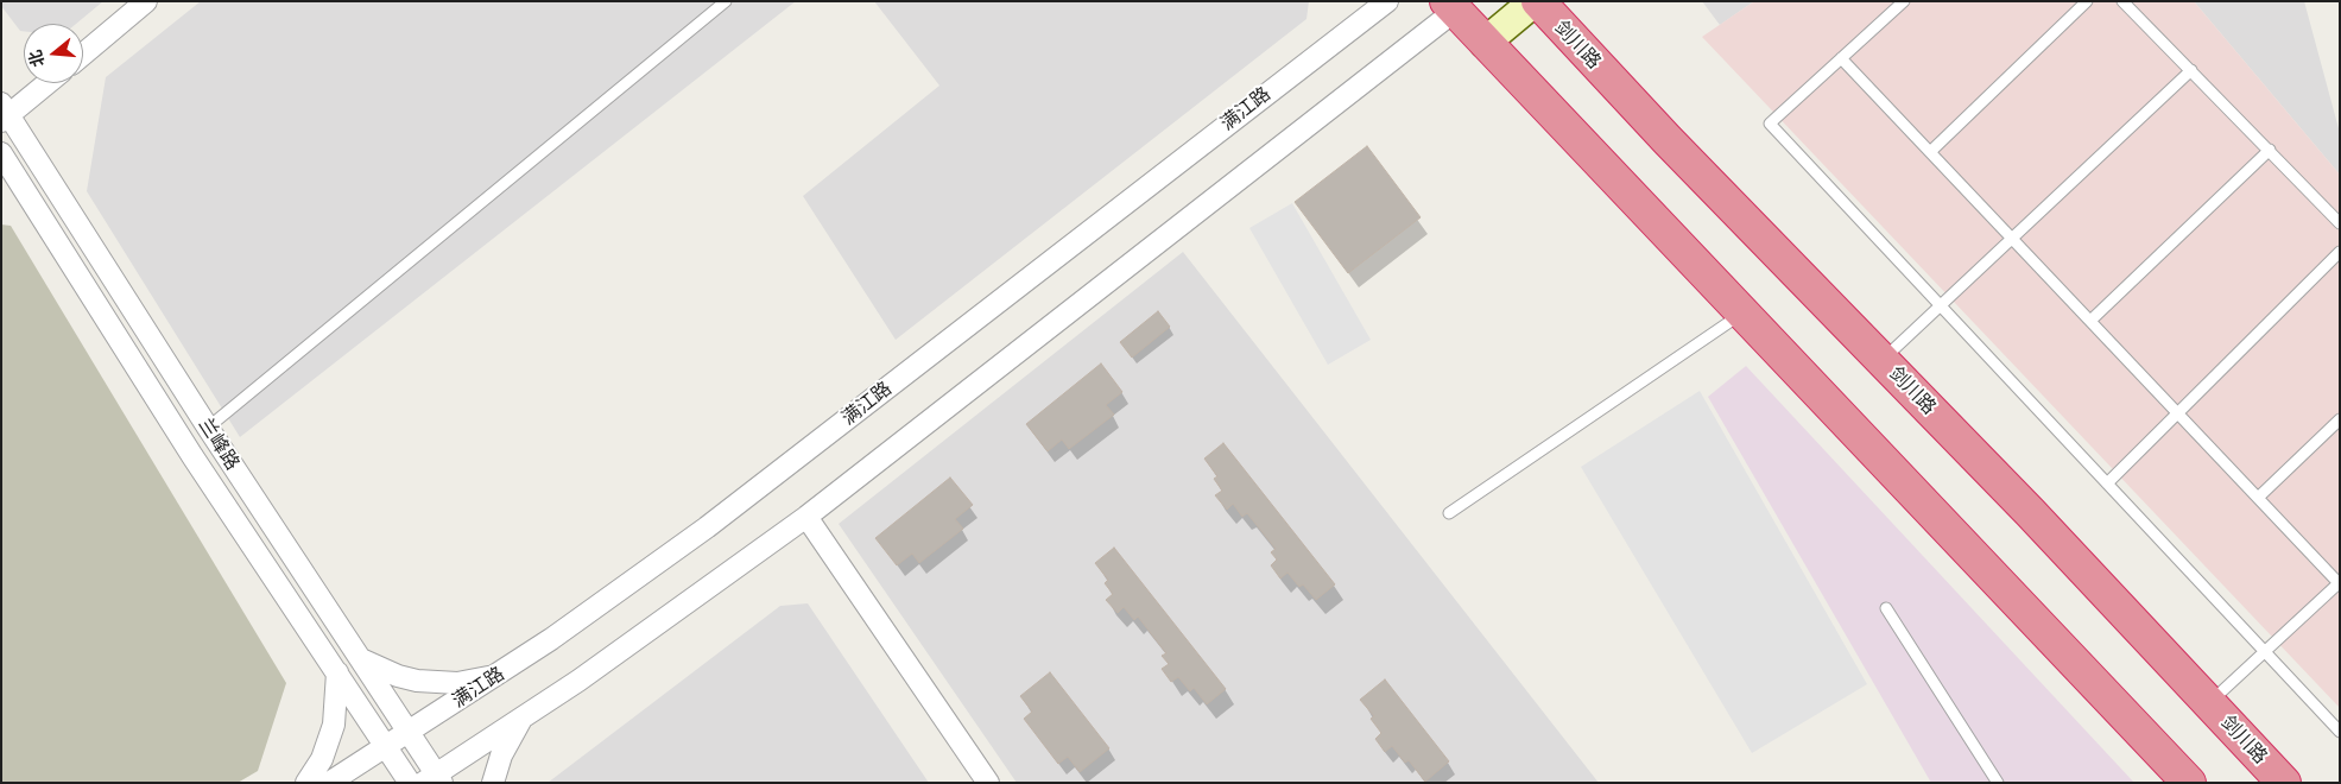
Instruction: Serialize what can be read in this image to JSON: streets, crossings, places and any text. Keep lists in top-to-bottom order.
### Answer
{
  "streets": {
    "highway": ["剑川路"],
    "street": ["满江路", "兰峰路"]
  },
  "crossings": [
    ["满江路", "兰峰路"]
  ],
  "north": "left"
}
